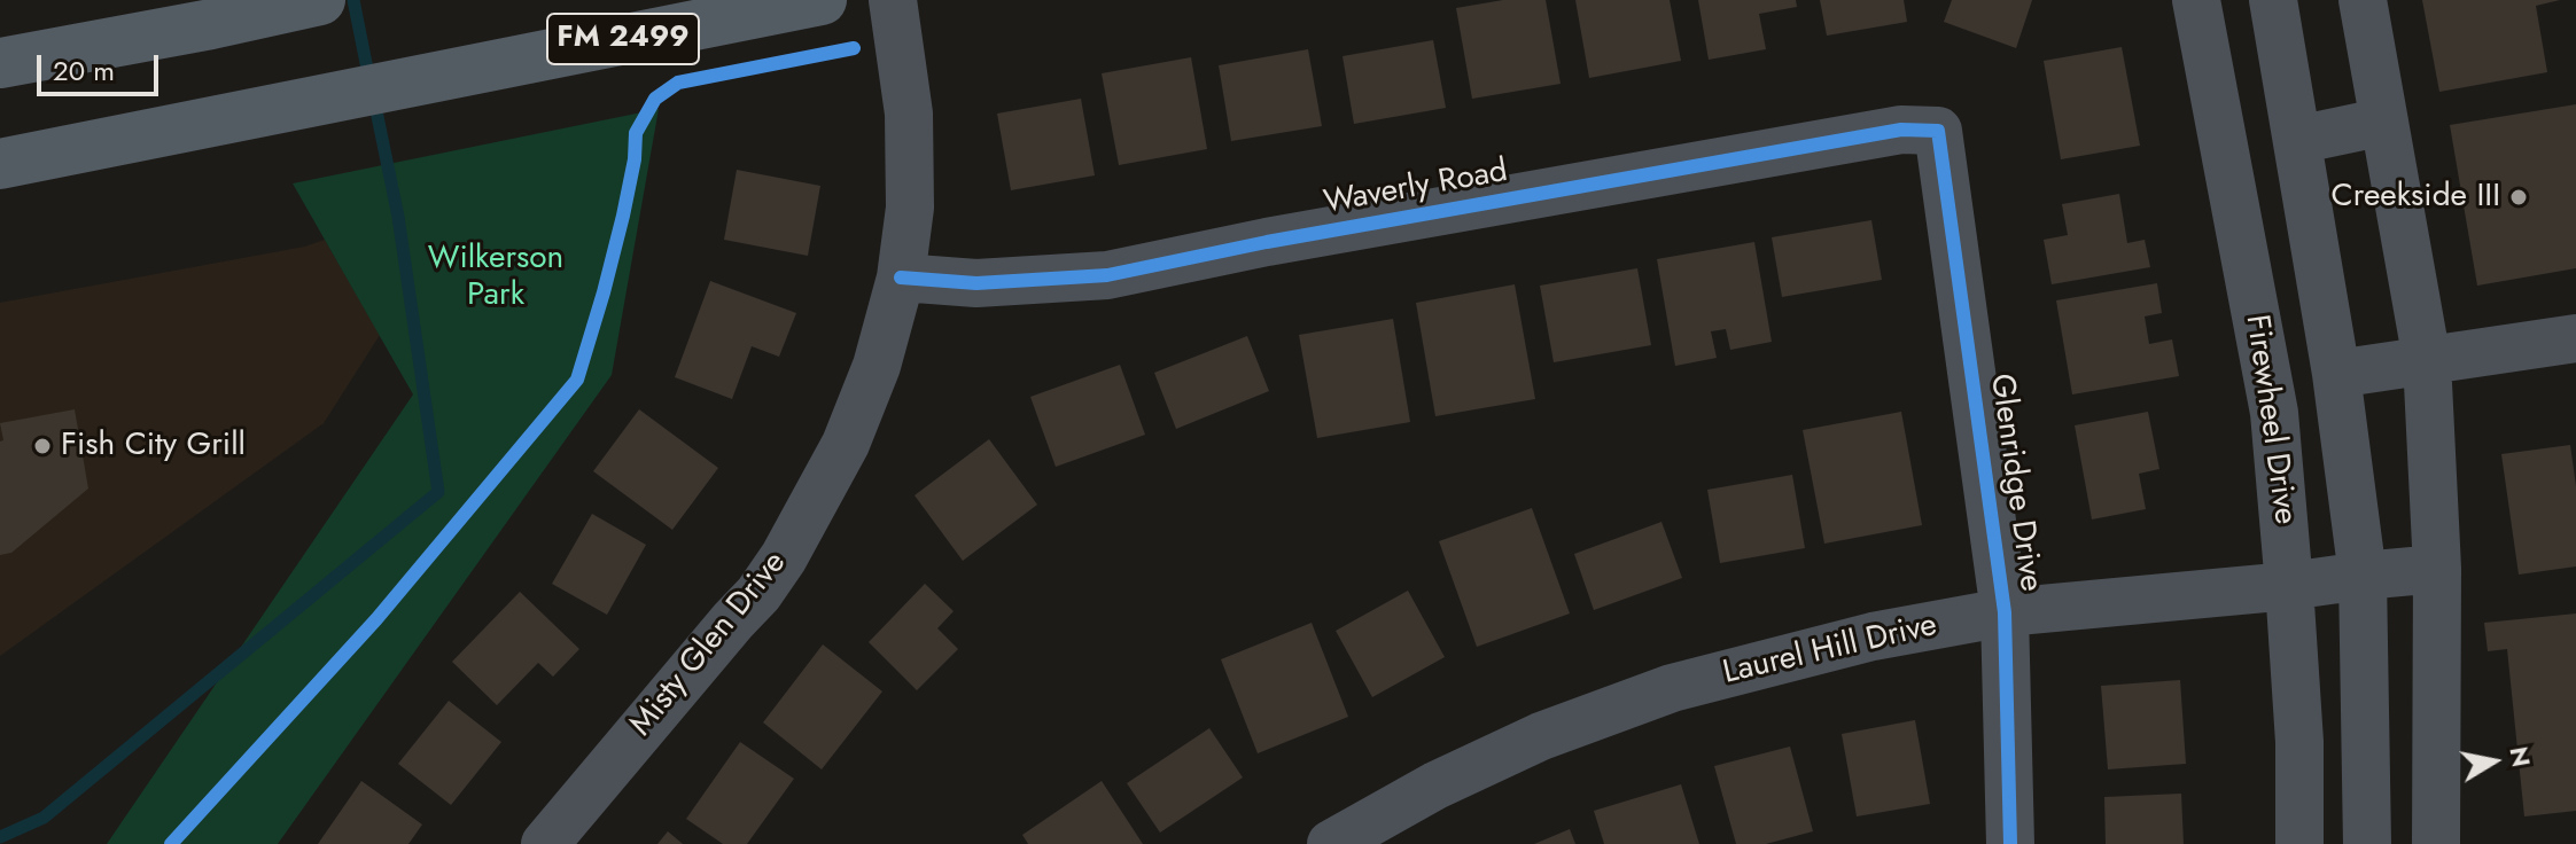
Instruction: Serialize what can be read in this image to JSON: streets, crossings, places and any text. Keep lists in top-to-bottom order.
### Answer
{
  "streets": {
    "main road": ["FM 2499"],
    "street": [
      "Waverly Road",
      "Firewheel Drive",
      "Glenridge Drive",
      "Misty Glen Drive",
      "Laurel Hill Drive"
    ]
  },
  "crossings": [
    ["Waverly Road", "Glenridge Drive"],
    ["Waverly Road", "Misty Glen Drive"],
    ["Firewheel Drive", "Laurel Hill Drive"],
    ["Glenridge Drive", "Laurel Hill Drive"]
  ],
  "parks": ["Wilkerson Park"],
  "places": ["Creekside III", "Fish City Grill"],
  "scale_bar": "20 m",
  "north": "right"
}
